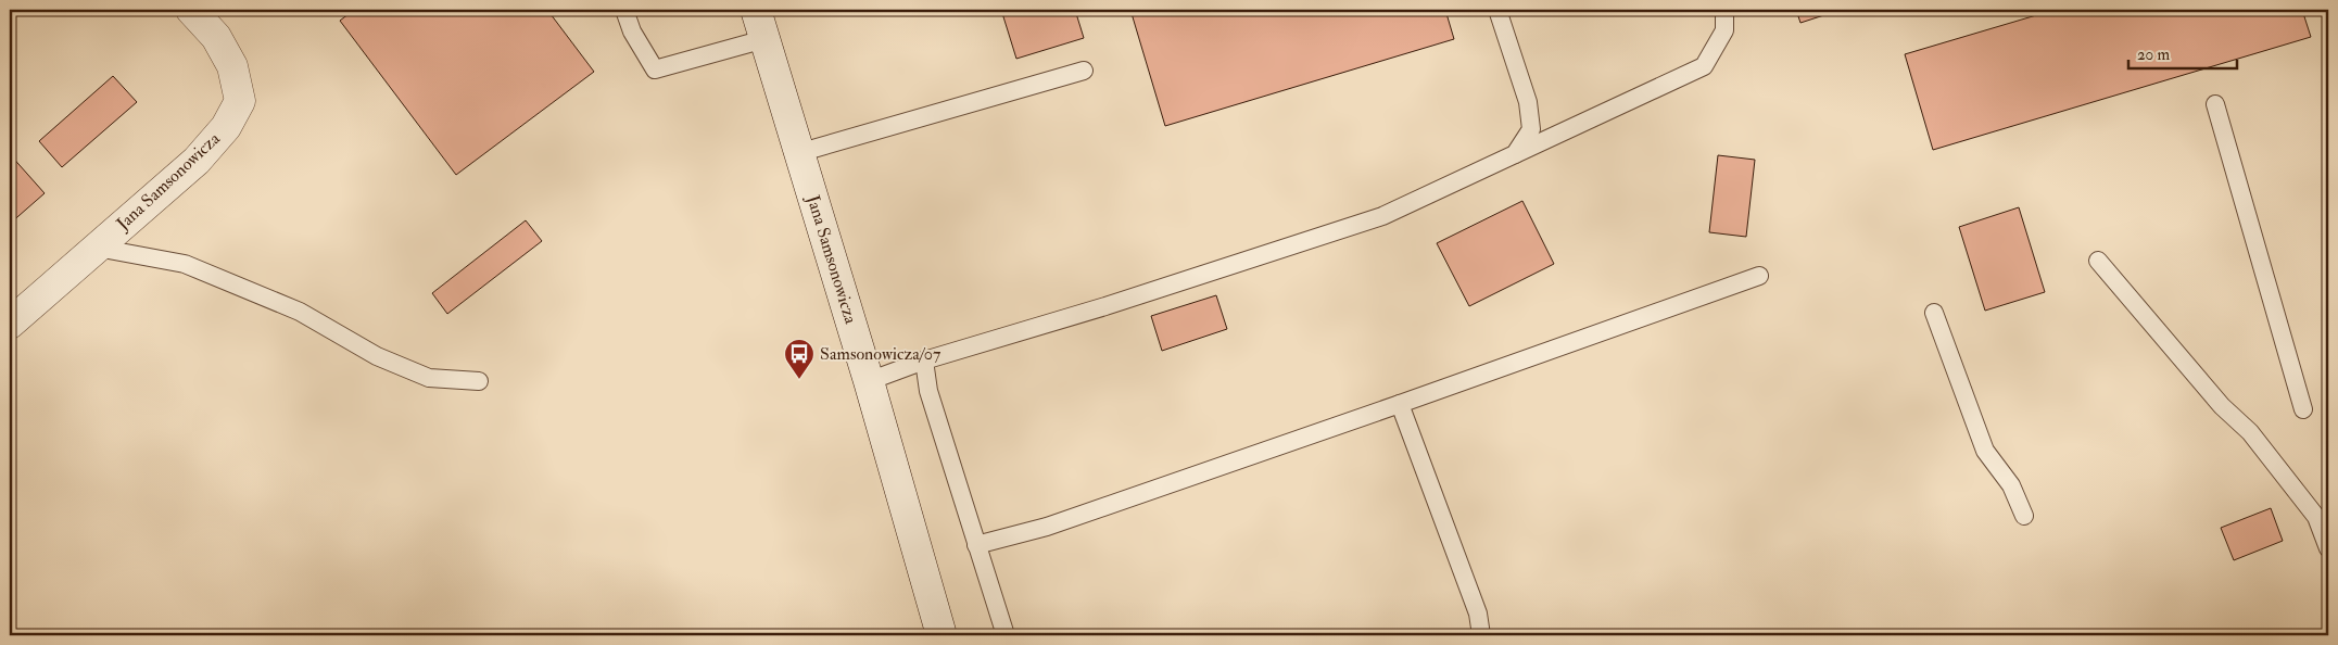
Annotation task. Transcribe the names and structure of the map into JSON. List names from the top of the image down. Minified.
{"streets":{"main road":["Jana Samsonowicza"]},"places":{"bus stop":["Samsonowicza/07"]},"scale_bar":"20 m"}
